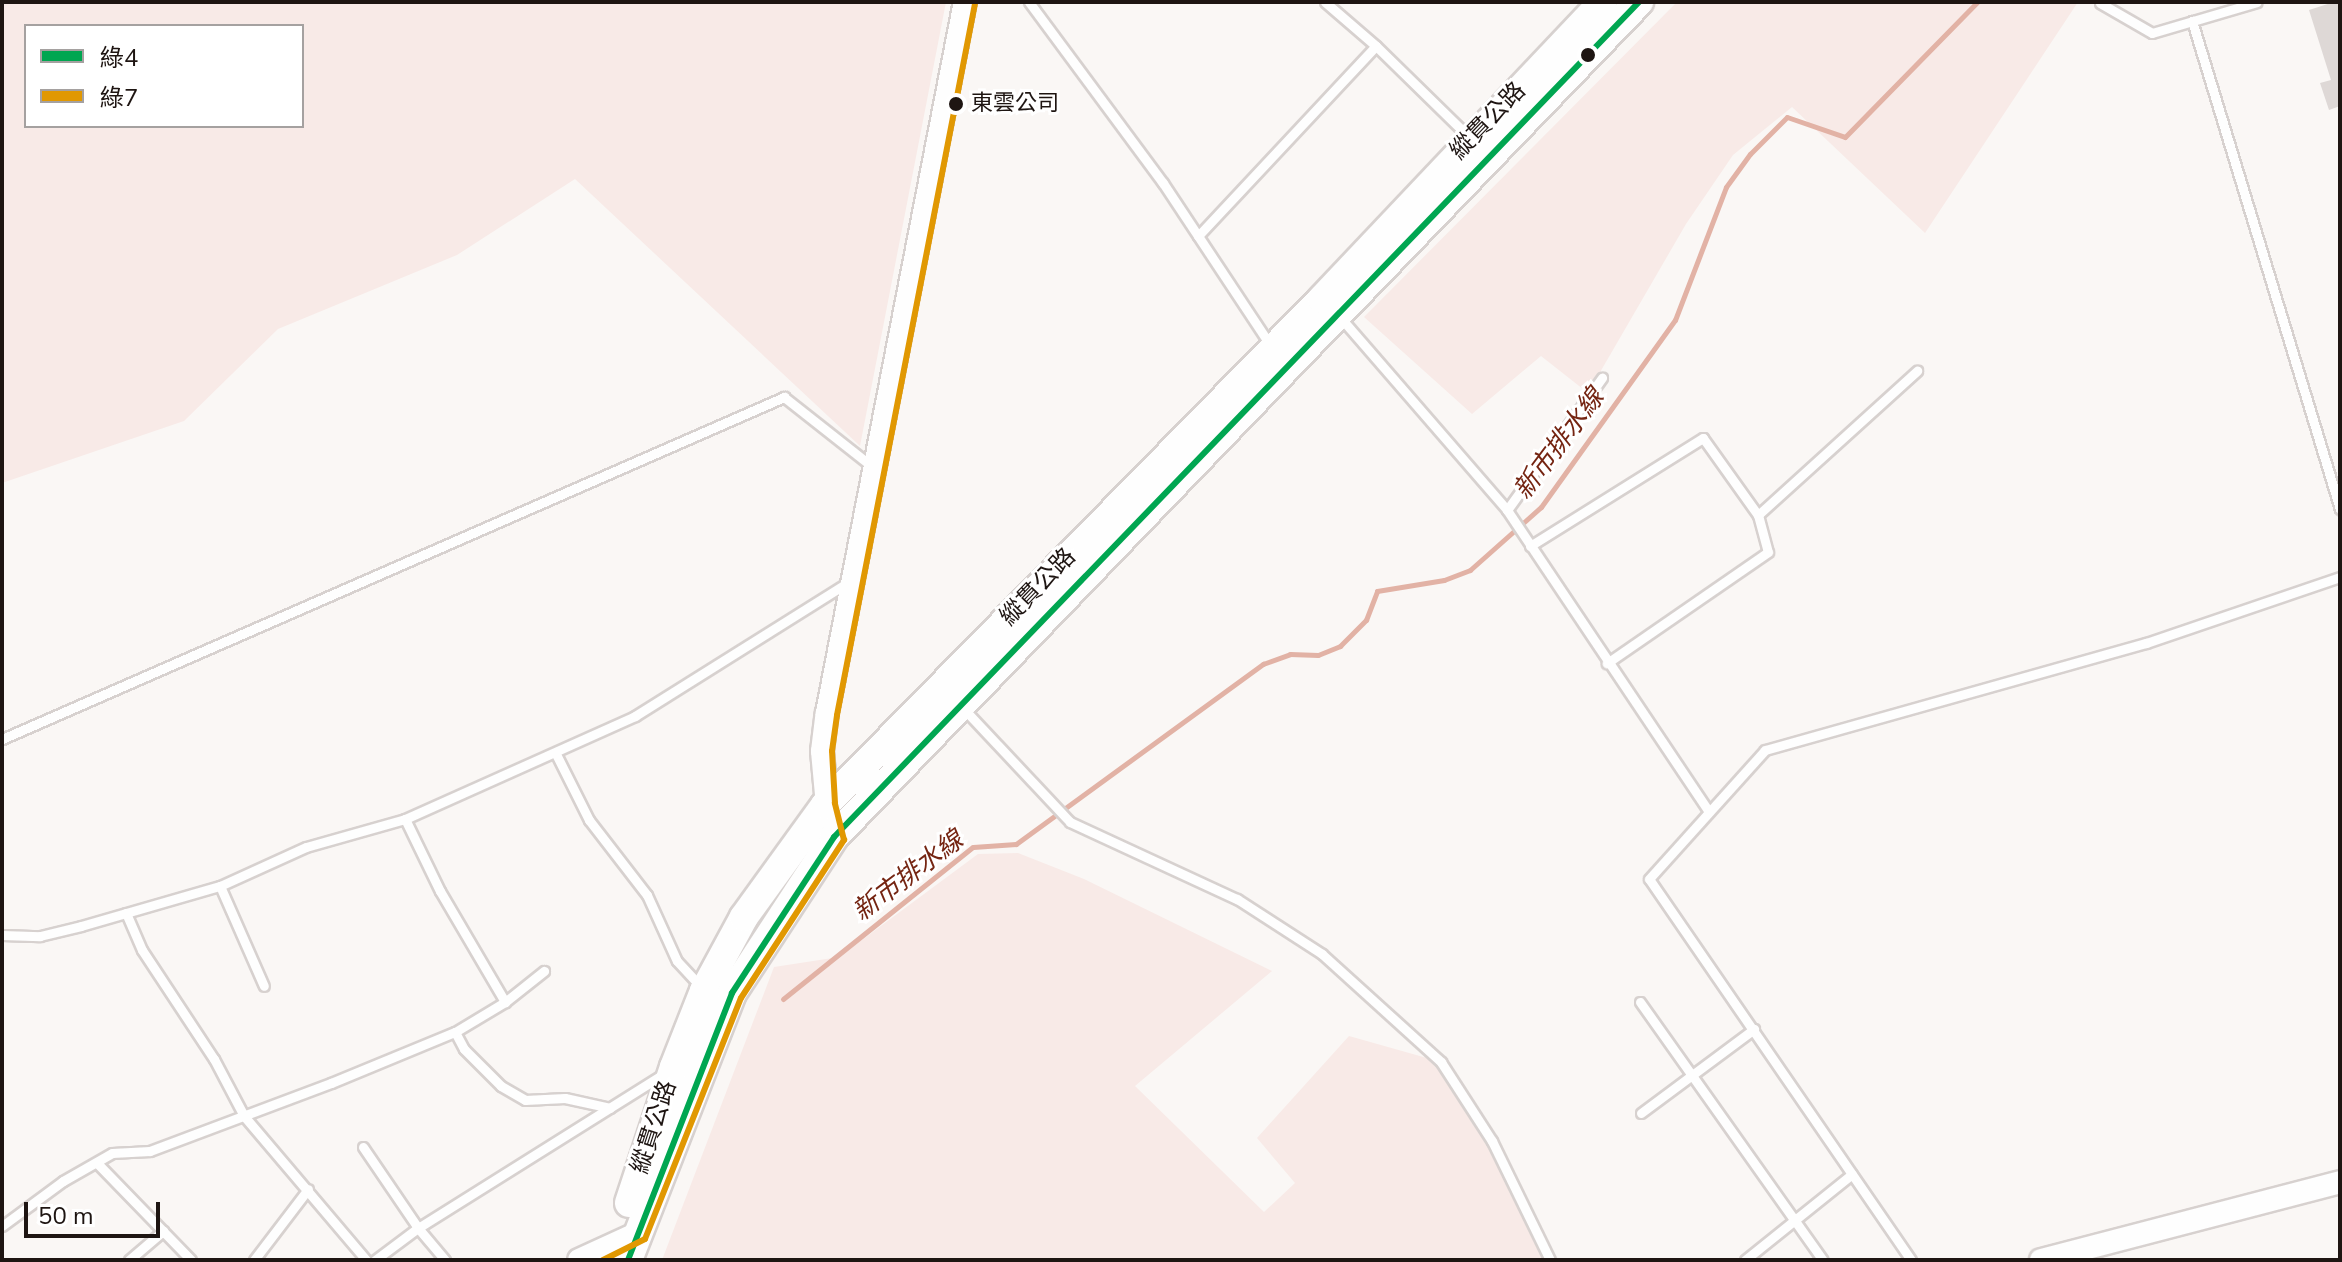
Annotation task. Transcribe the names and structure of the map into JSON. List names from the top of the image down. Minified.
{"streets":{"main road":["縱貫公路"]},"water":["新市排水線"],"places":["東雲公司"],"lines":["transit line 綠4","transit line 綠7"],"legend":["綠4","綠7"],"scale_bar":"50 m"}
